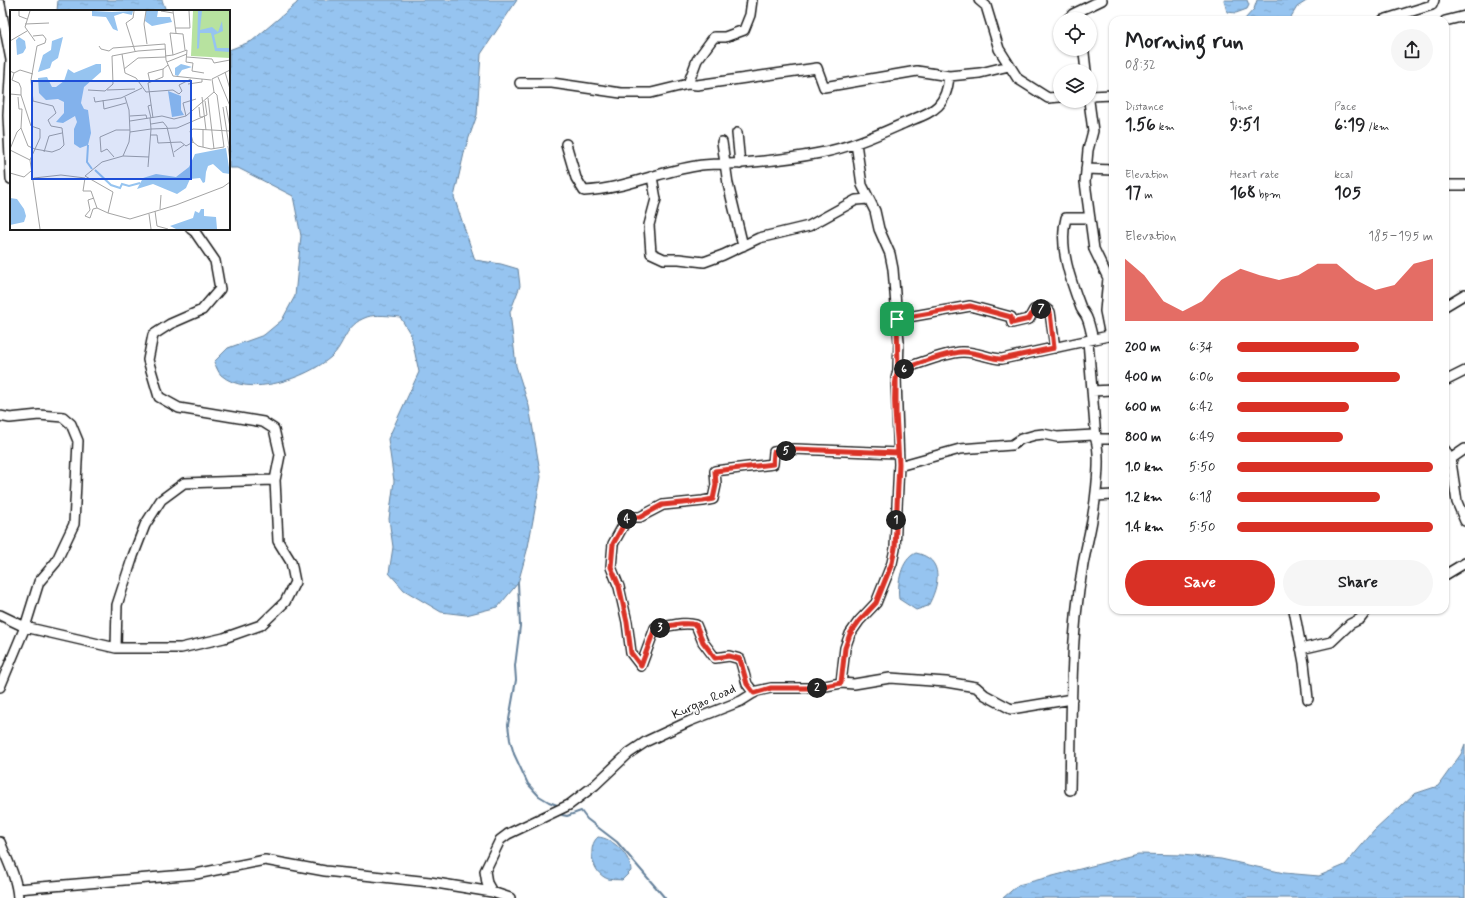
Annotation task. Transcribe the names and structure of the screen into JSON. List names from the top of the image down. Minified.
{"streets":{"street":["Kurgao Road"]},"page":{"heading":["Morning run","08:32"],"stats":[["Distance","1.56 km"],["Time","9:51"],["Pace","6:19 /km"],["Elevation","17 m"],["Heart rate","168 bpm"],["kcal","105"]],"chart":["Elevation","185–195 m"],"pins":["7","6","5","4","1","3","2"],"list":[{"name":"200 m","note":"6:34"},{"name":"400 m","note":"6:06"},{"name":"600 m","note":"6:42"},{"name":"800 m","note":"6:49"},{"name":"1.0 km","note":"5:50"},{"name":"1.2 km","note":"6:18"},{"name":"1.4 km","note":"5:50"}],"buttons":["Save","Share"]}}
